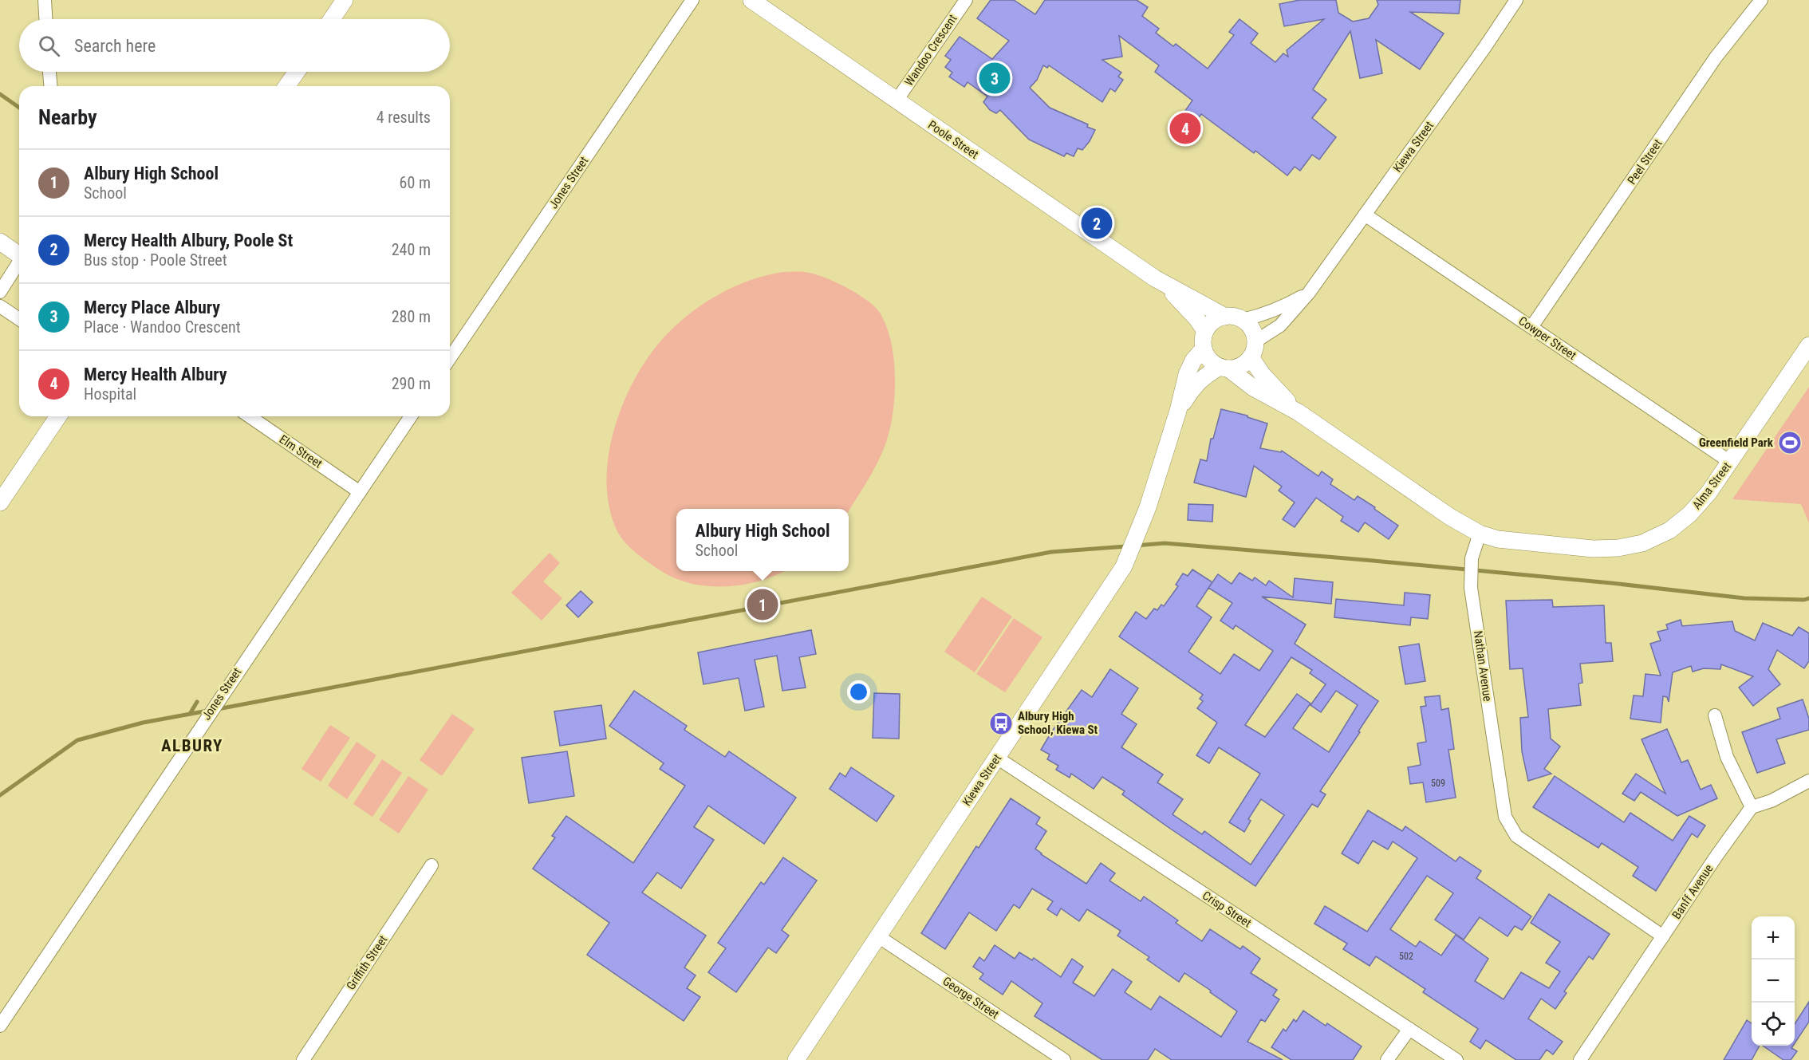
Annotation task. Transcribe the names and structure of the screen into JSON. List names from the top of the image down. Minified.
{"streets":{"street":["Wandoo Crescent","Poole Street","Kiewa Street","Peel Street","Jones Street","Cowper Street","Elm Street","Alma Street","Nathan Avenue","Banff Avenue","Crisp Street","Griffith Street","George Street"]},"crossings":[["Wandoo Crescent","Poole Street"],["Poole Street","Kiewa Street"],["Kiewa Street","Cowper Street"],["Kiewa Street","Crisp Street"],["Kiewa Street","George Street"],["Peel Street","Cowper Street"],["Jones Street","Elm Street"],["Cowper Street","Alma Street"],["Alma Street","Nathan Avenue"],["Nathan Avenue","Banff Avenue"]],"districts":["ALBURY"],"places":{"sports":["Greenfield Park"],"bus stop":["Albury High School, Kiewa St"]},"house_numbers":["509","502"],"page":{"search":"Search here","pins":["3","4","2","1"],"heading":["Nearby","4 results"],"list":[{"mark":"1","name":"Albury High School","note":"School","value":"60 m"},{"mark":"2","name":"Mercy Health Albury, Poole St","note":"Bus stop · Poole Street","value":"240 m"},{"mark":"3","name":"Mercy Place Albury","note":"Place · Wandoo Crescent","value":"280 m"},{"mark":"4","name":"Mercy Health Albury","note":"Hospital","value":"290 m"}],"popup":["Albury High School","School"],"map_buttons":["+","−"]}}
